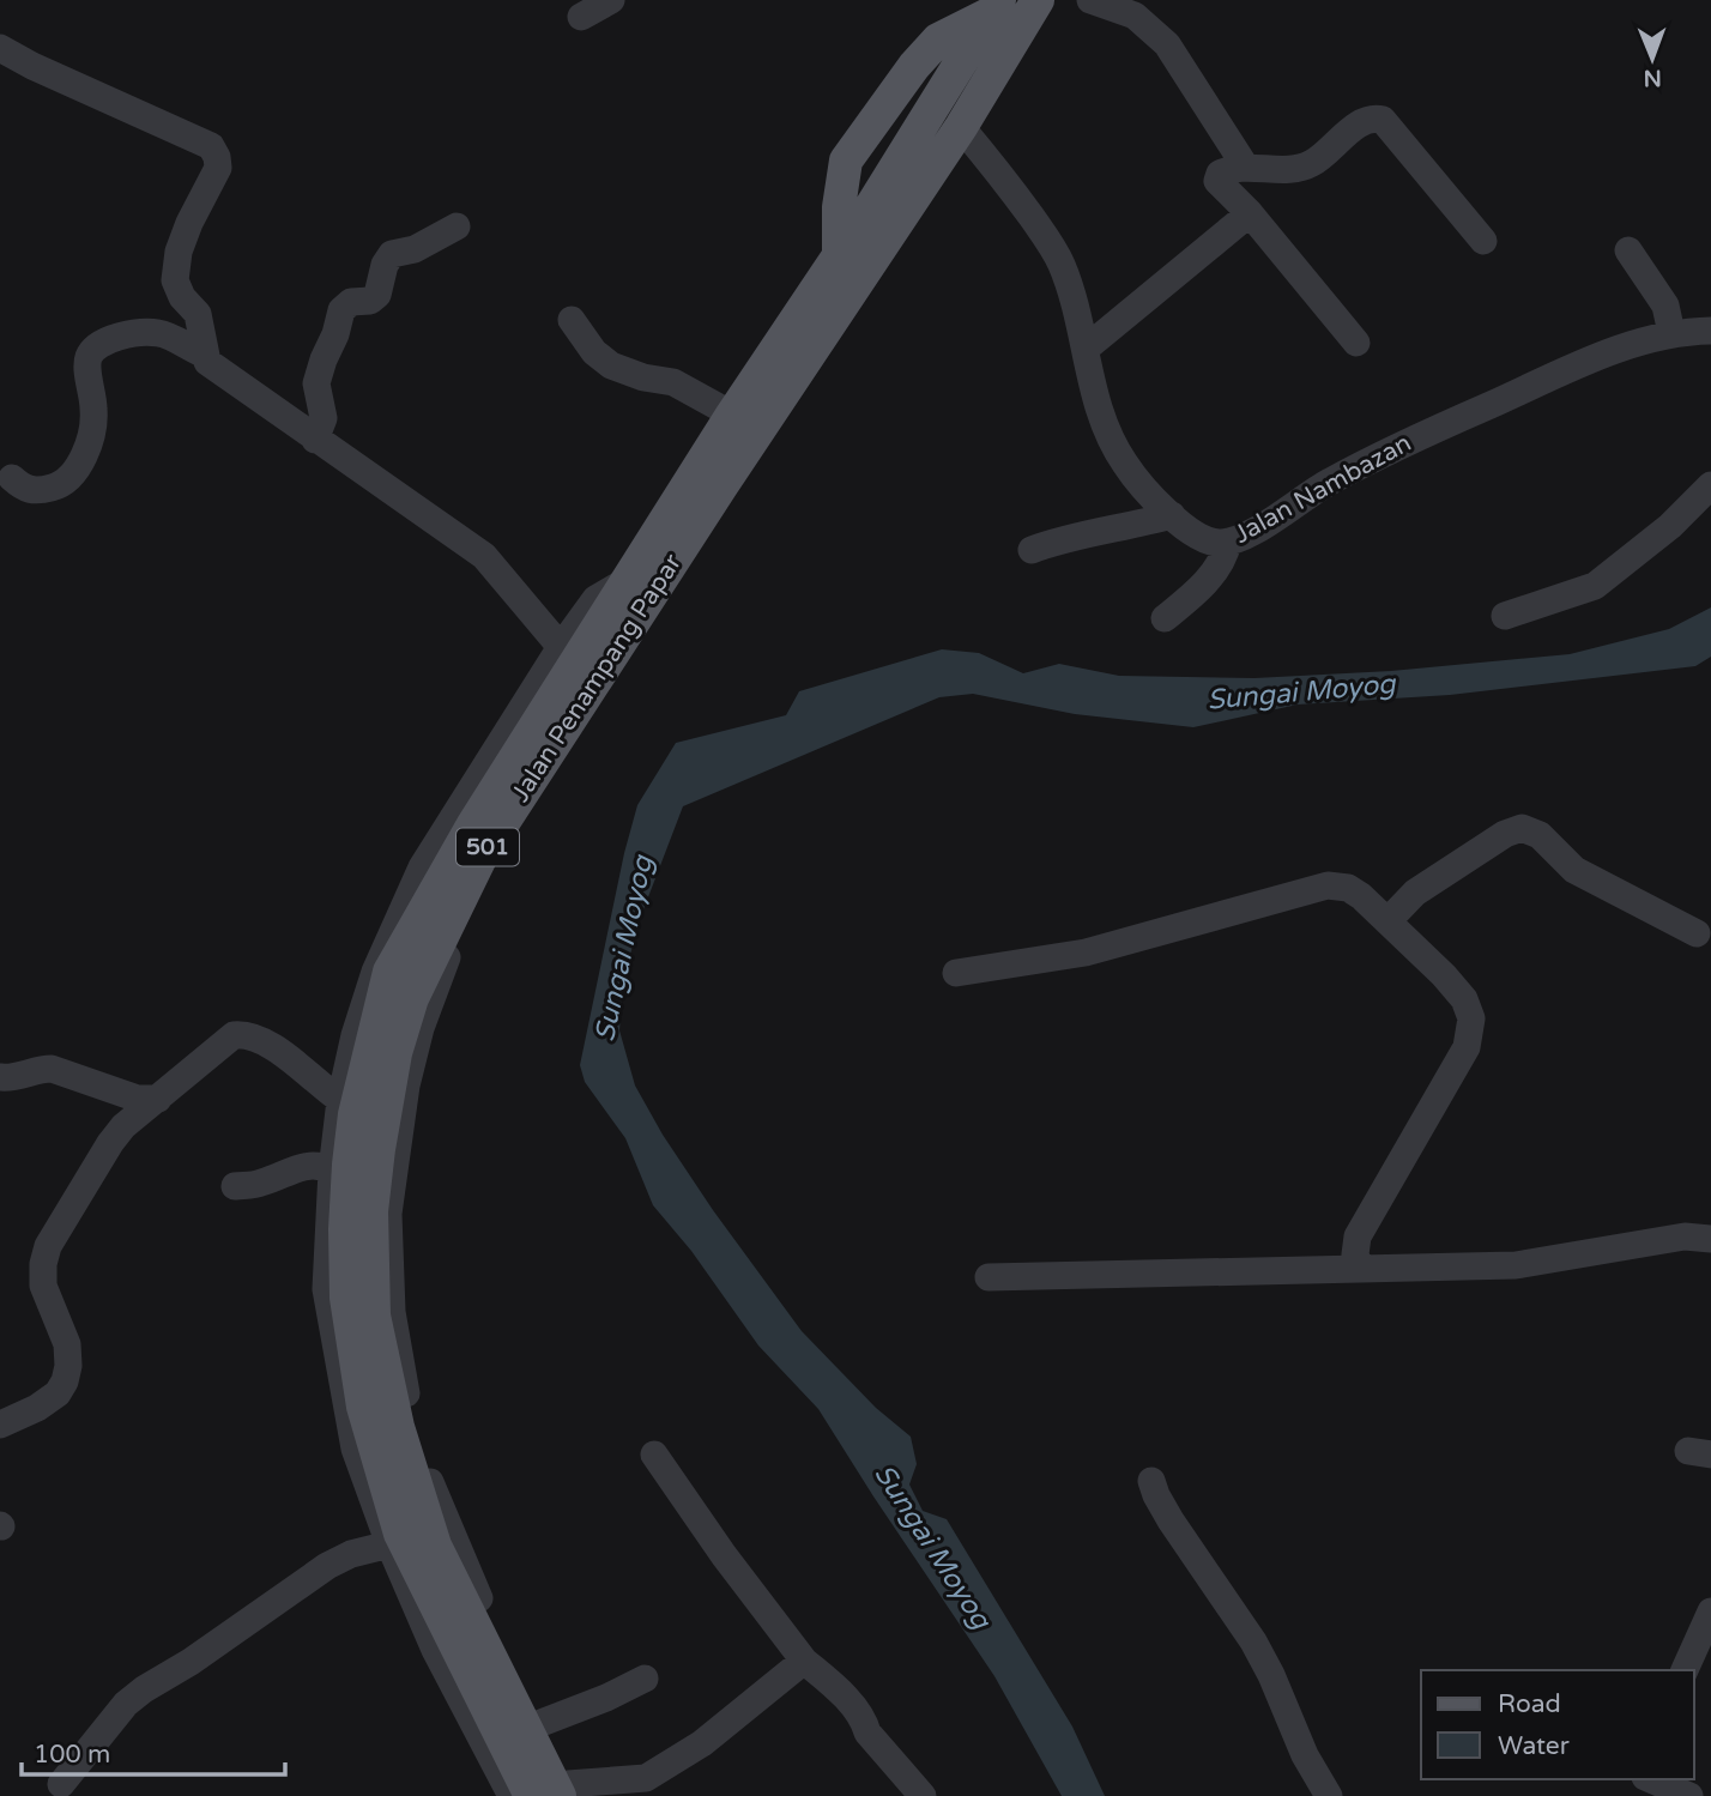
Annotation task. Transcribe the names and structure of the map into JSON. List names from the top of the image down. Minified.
{"streets":{"main road":["Jalan Penampang Papar","501"],"street":["Jalan Nambazan"]},"crossings":[["Jalan Nambazan","Jalan Penampang Papar"]],"water":["Sungai Moyog"],"legend":["Road","Water"],"scale_bar":"100 m","north":"bottom"}
